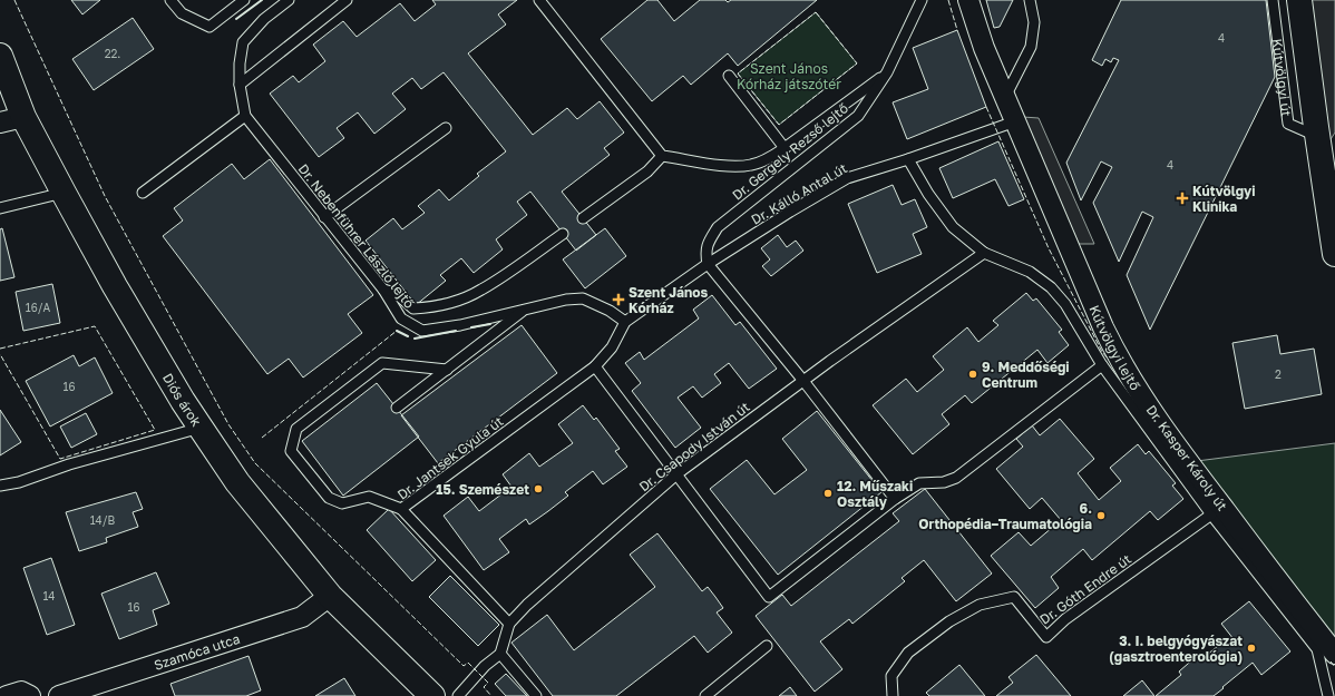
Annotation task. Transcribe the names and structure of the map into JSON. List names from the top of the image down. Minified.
{"streets":{"street":["Kútvölgyi út","Kútvölgyi lejtő","Diós árok","Szamóca utca"],"lane":["Dr. Gergely Rezső lejtő","Dr. Kálló Antal út","Dr. Nebenführer László lejtő","Dr. Csapody István út","Dr. Jantsek Gyula út","Dr. Kasper Károly út","Dr. Góth Endre út"]},"crossings":[["Dr. Gergely Rezső lejtő","Dr. Kálló Antal út"],["Dr. Kálló Antal út","Dr. Nebenführer László lejtő"],["Dr. Kálló Antal út","Kútvölgyi lejtő"],["Dr. Kálló Antal út","Dr. Jantsek Gyula út"],["Dr. Kálló Antal út","Dr. Kasper Károly út"],["Dr. Nebenführer László lejtő","Dr. Jantsek Gyula út"],["Diós árok","Szamóca utca"],["Dr. Csapody István út","Dr. Jantsek Gyula út"],["Dr. Csapody István út","Dr. Kasper Károly út"],["Dr. Kasper Károly út","Dr. Góth Endre út"]],"parks":["Szent János Kórház játszótér"],"places":{"health":["Kútvölgyi Klinika","Szent János Kórház"],"other":["9. Meddőségi Centrum","15. Szemészet","12. Műszaki Osztály","6. Orthopédia–Traumatológia","3. I. belgyógyászat (gasztroenterológia)"]},"house_numbers":["4","22.","4","16/A","2","16","14/B","14","16"]}
